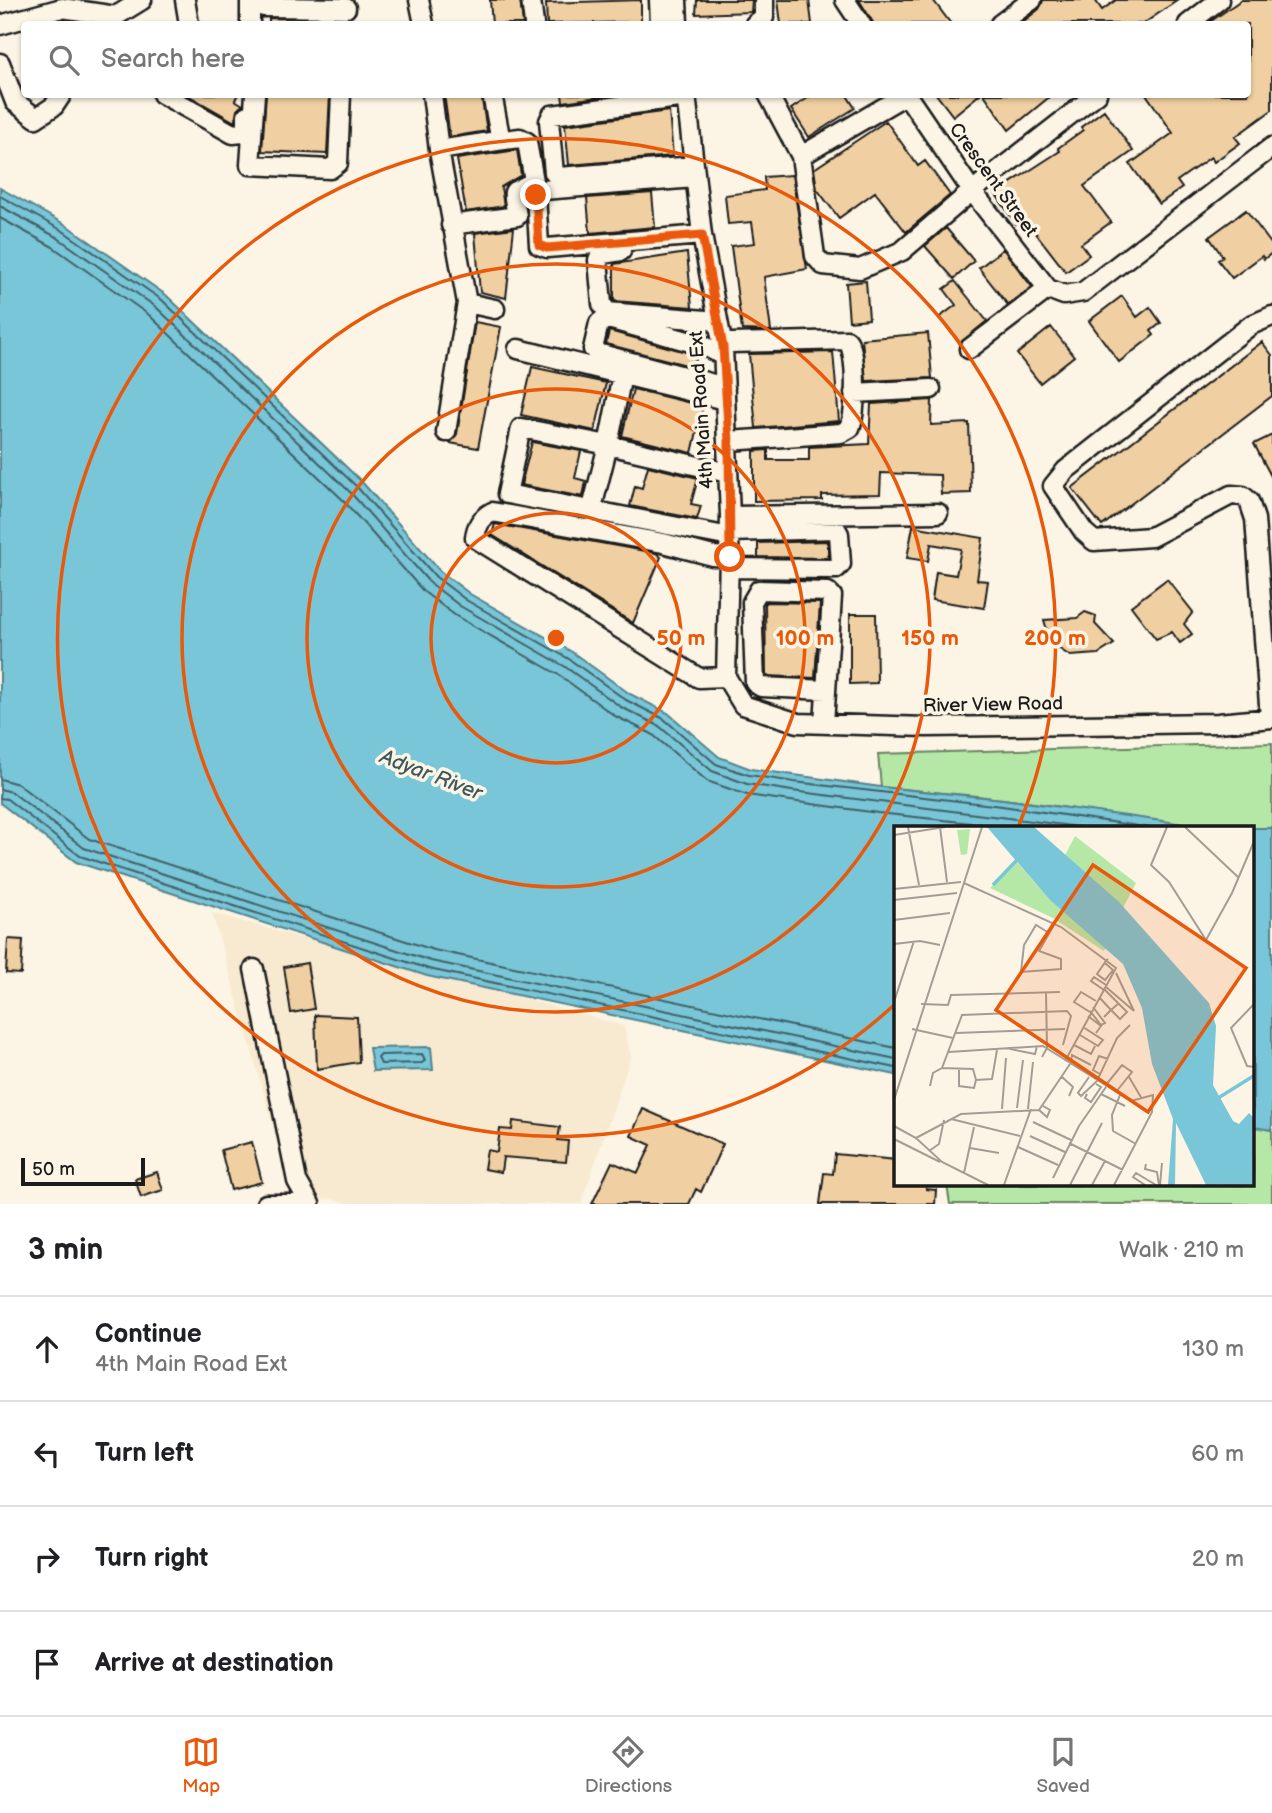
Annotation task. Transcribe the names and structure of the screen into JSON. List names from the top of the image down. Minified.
{"streets":{"street":["Crescent Street","4th Main Road Ext","River View Road"]},"crossings":[["4th Main Road Ext","River View Road"]],"water":["Adyar River"],"scale_bar":"50 m","page":{"search":"Search here","scale":"50 m","heading":["3 min","Walk · 210 m"],"list":[["Continue","4th Main Road Ext","130 m"],["Turn left","60 m"],["Turn right","20 m"],"Arrive at destination"],"nav":["Map","Directions","Saved"]},"rings":["50 m","100 m","150 m","200 m"]}
